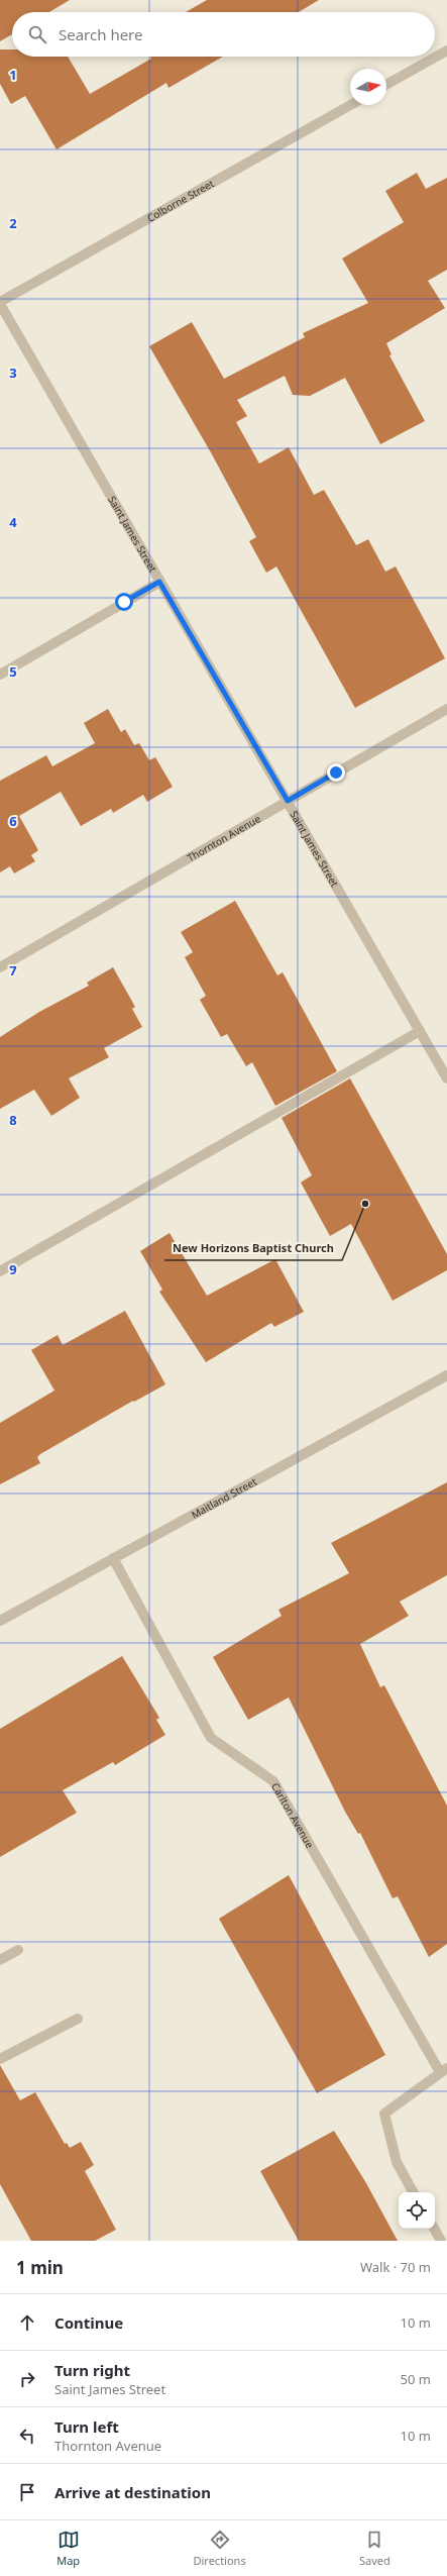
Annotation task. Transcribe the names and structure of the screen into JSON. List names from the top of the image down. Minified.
{"streets":{"street":["Colborne Street","Saint James Street","Thornton Avenue","Maitland Street","Carlton Avenue"]},"crossings":[["Colborne Street","Saint James Street"],["Saint James Street","Thornton Avenue"],["Maitland Street","Carlton Avenue"]],"places":["New Horizons Baptist Church"],"north":"right","page":{"search":"Search here","heading":["1 min","Walk · 70 m"],"list":[["Continue","10 m"],["Turn right","Saint James Street","50 m"],["Turn left","Thornton Avenue","10 m"],"Arrive at destination"],"nav":["Map","Directions","Saved"]},"grid":{"rows":["1","2","3","4","5","6","7","8","9"]}}
